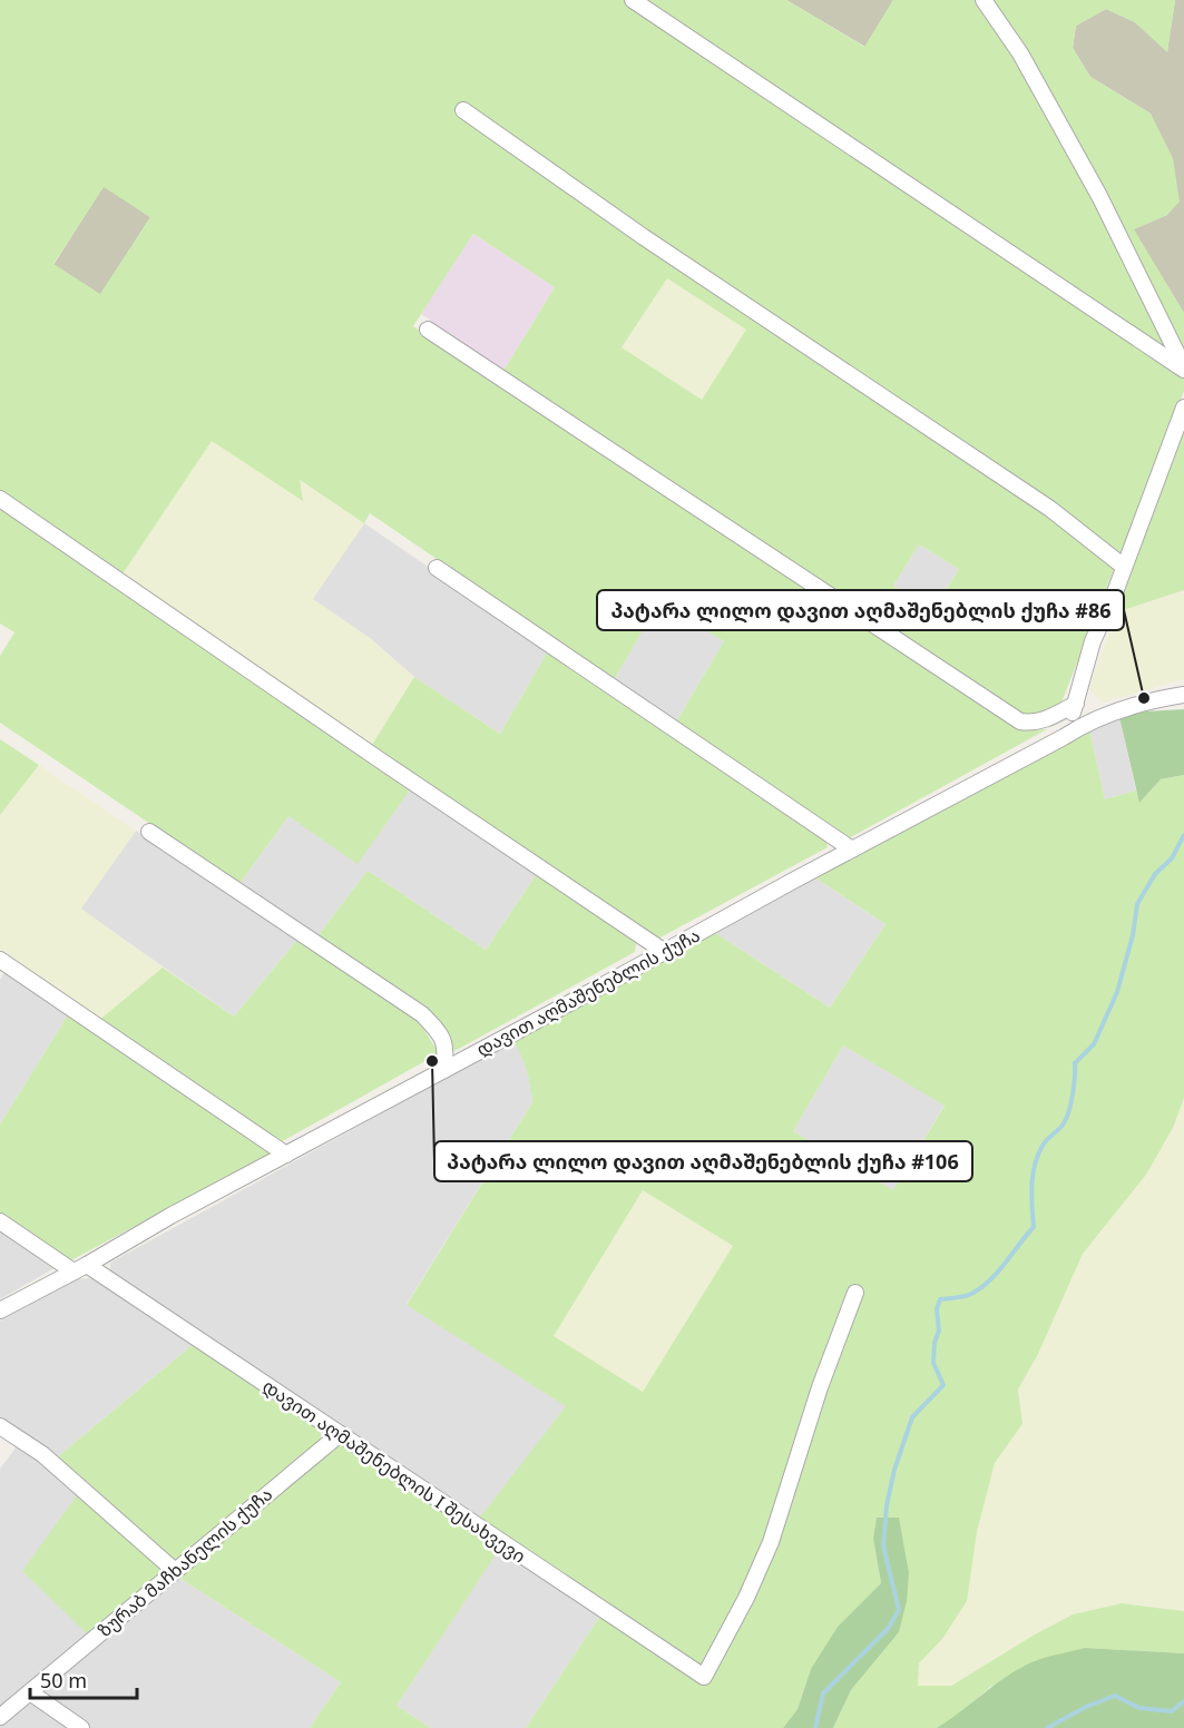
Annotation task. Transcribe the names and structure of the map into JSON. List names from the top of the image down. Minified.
{"streets":{"street":["დავით აღმაშენებლის ქუჩა","დავით აღმაშენებლის I შესახვევი","ზურაბ მაჩხანელის ქუჩა"]},"crossings":[["დავით აღმაშენებლის ქუჩა","დავით აღმაშენებლის I შესახვევი"],["დავით აღმაშენებლის I შესახვევი","ზურაბ მაჩხანელის ქუჩა"]],"places":["პატარა ლილო დავით აღმაშენებლის ქუჩა #86","პატარა ლილო დავით აღმაშენებლის ქუჩა #106"],"scale_bar":"50 m"}
